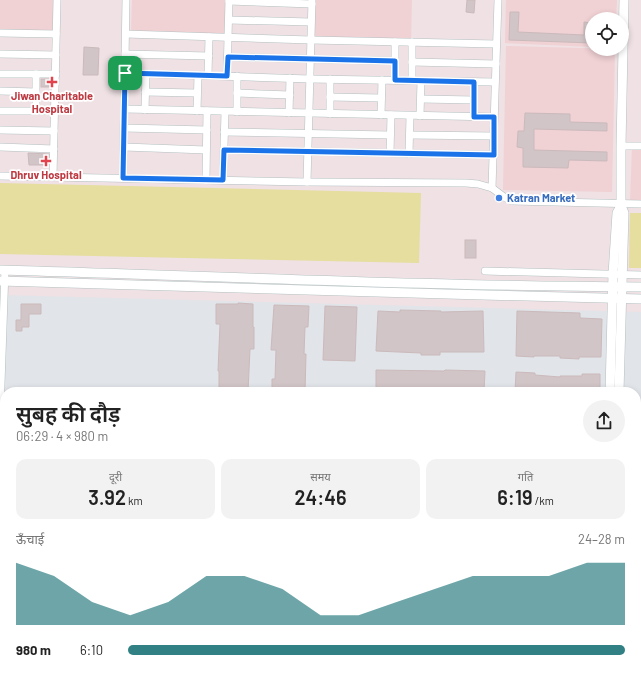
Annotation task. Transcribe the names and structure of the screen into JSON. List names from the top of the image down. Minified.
{"places":{"health":["Jiwan Charitable Hospital","Dhruv Hospital"],"other":["Katran Market"]},"page":{"heading":["सुबह की दौड़","06:29 · 4 × 980 m"],"stats":[["दूरी","3.92 km"],["समय","24:46"],["गति","6:19 /km"]],"chart":["ऊँचाई","24–28 m"],"list":[{"name":"980 m","note":"6:10"}]}}
